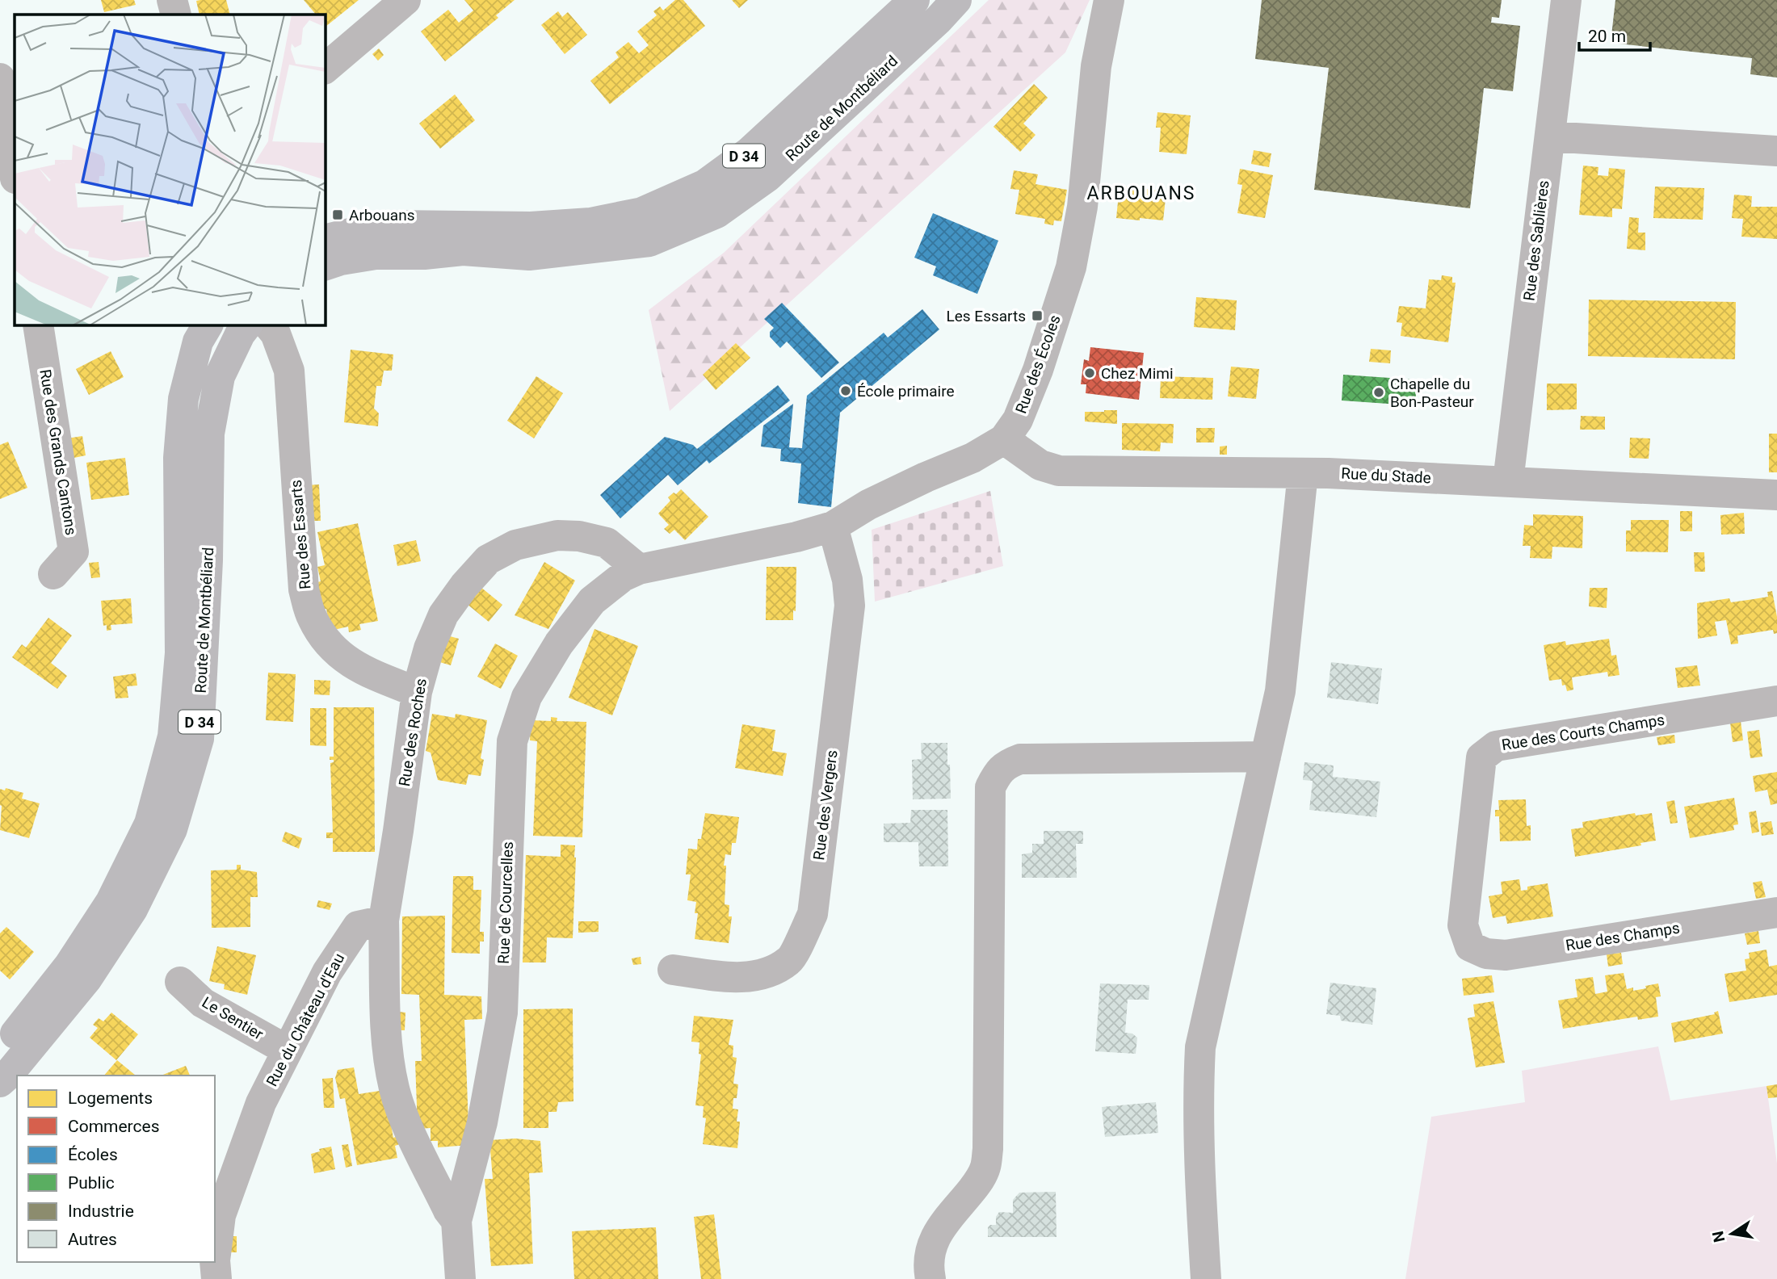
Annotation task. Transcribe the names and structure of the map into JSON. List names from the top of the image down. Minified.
{"streets":{"main road":["Route de Montbéliard","D 34"],"street":["Rue des Sablières","Rue des Écoles","Rue des Grands Cantons","Rue du Stade","Rue des Essarts","Rue des Roches","Rue des Courts Champs","Rue des Vergers","Rue de Courcelles","Rue des Champs","Le Sentier","Rue du Château d'Eau"]},"crossings":[["Rue des Sablières","Rue du Stade"],["Rue des Écoles","Rue du Stade"],["Rue des Écoles","Rue des Roches"],["Rue des Écoles","Rue des Vergers"],["Rue des Écoles","Rue de Courcelles"],["Rue des Essarts","Rue des Roches"],["Rue des Roches","Rue de Courcelles"],["Rue des Roches","Rue du Château d'Eau"],["Rue des Courts Champs","Rue des Champs"],["Le Sentier","Rue du Château d'Eau"]],"districts":["ARBOUANS"],"places":{"transit":["Arbouans","Les Essarts"],"other":["Chez Mimi","École primaire","Chapelle du Bon-Pasteur"]},"legend":["Logements","Commerces","Écoles","Public","Industrie","Autres"],"scale_bar":"20 m","north":"left"}
